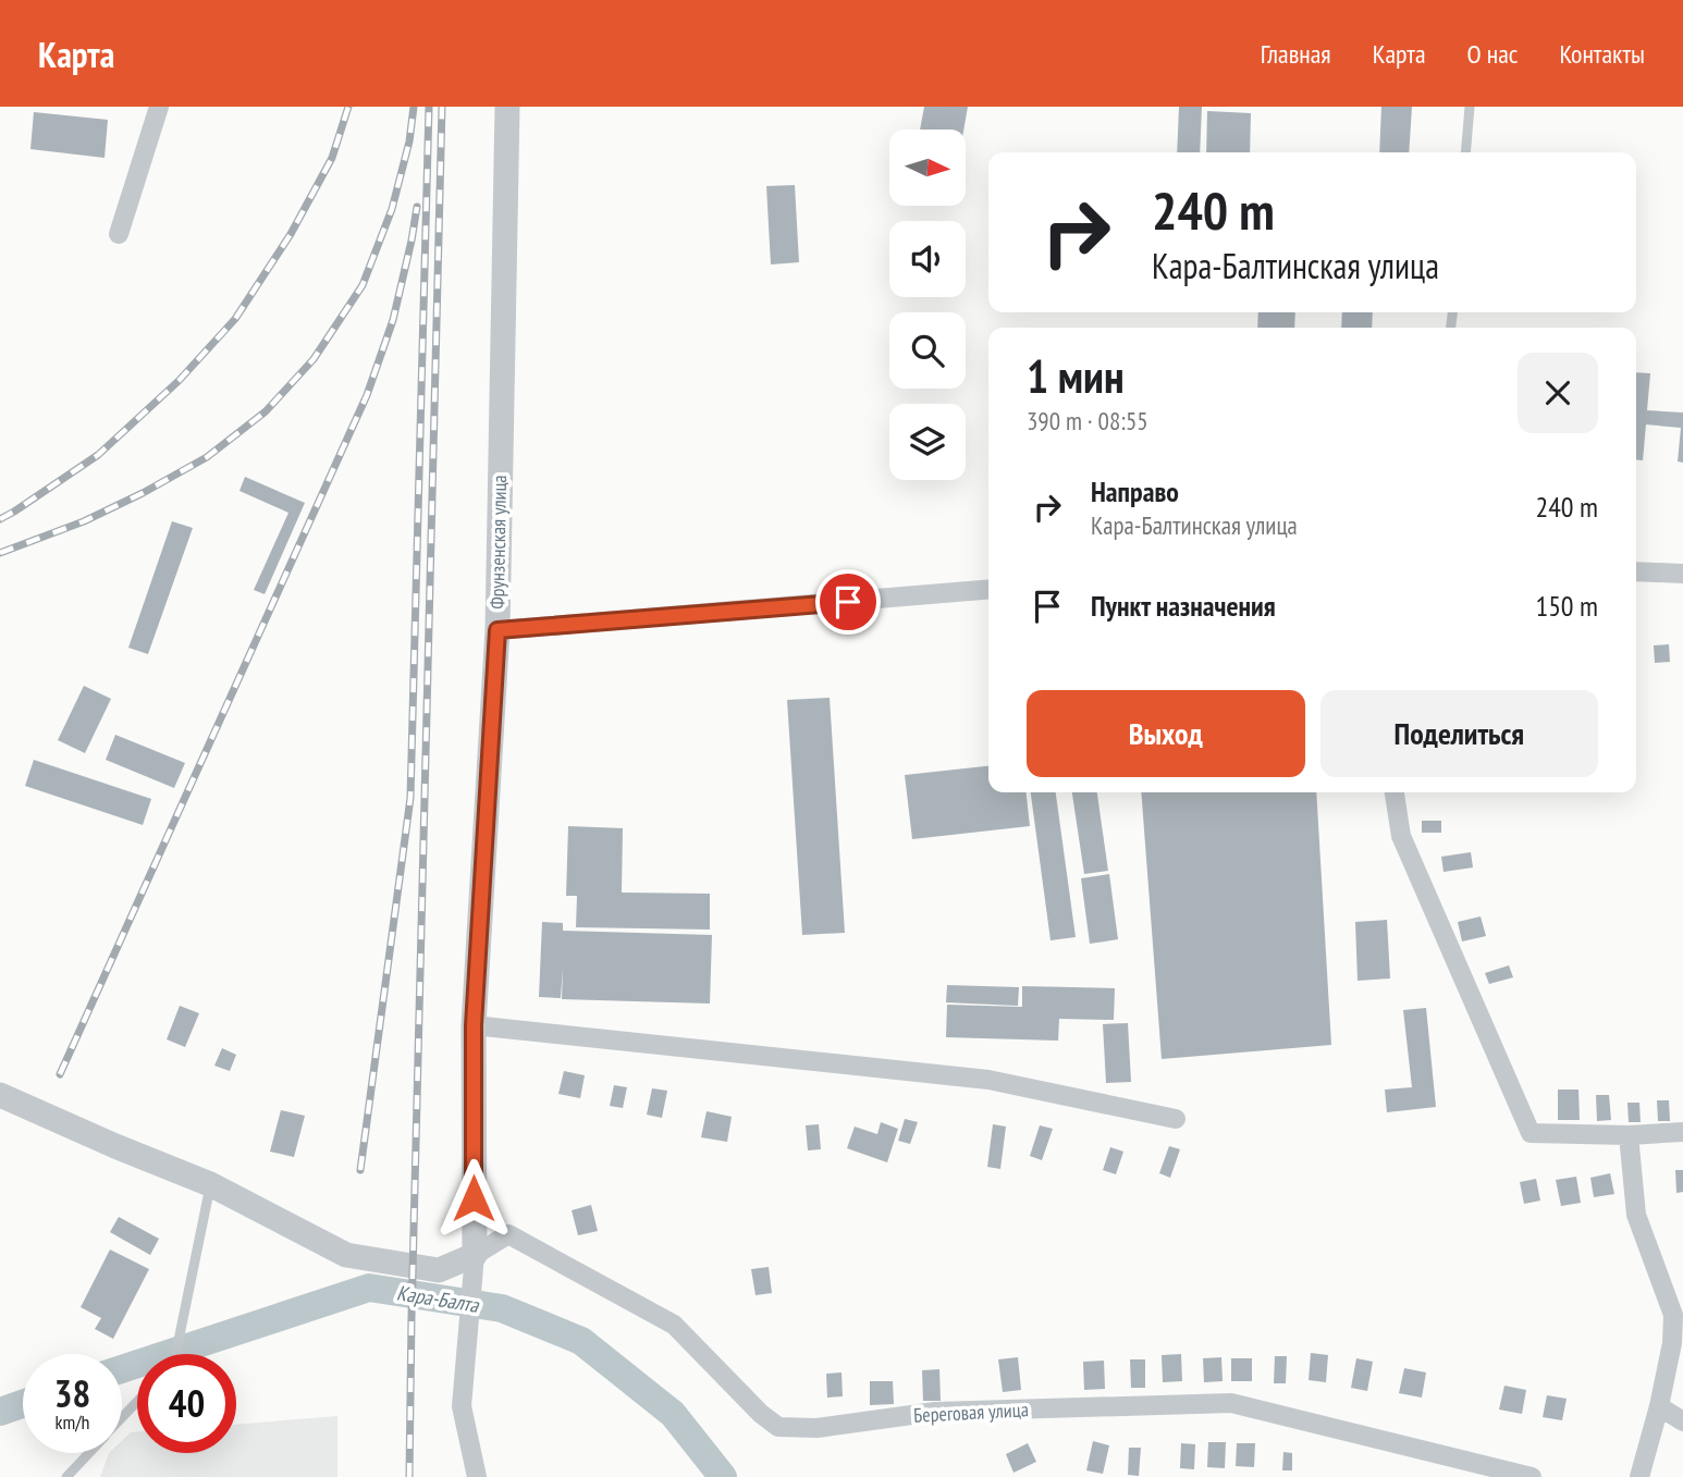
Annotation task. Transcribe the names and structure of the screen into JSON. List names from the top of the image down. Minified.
{"streets":{"street":["Фрунзенская улица","Береговая улица"]},"crossings":[["Фрунзенская улица","Береговая улица"]],"water":["Кара-Балта"],"north":"right","page":{"header":"Карта","nav":["Главная","Карта","О нас","Контакты"],"turn":["240 m","Кара-Балтинская улица"],"heading":["1 мин","390 m · 08:55"],"list":[{"name":"Направо","note":"Кара-Балтинская улица","value":"240 m"},{"name":"Пункт назначения","value":"150 m"}],"buttons":["Выход","Поделиться"],"speed":"38 km/h","limit":"40"}}
